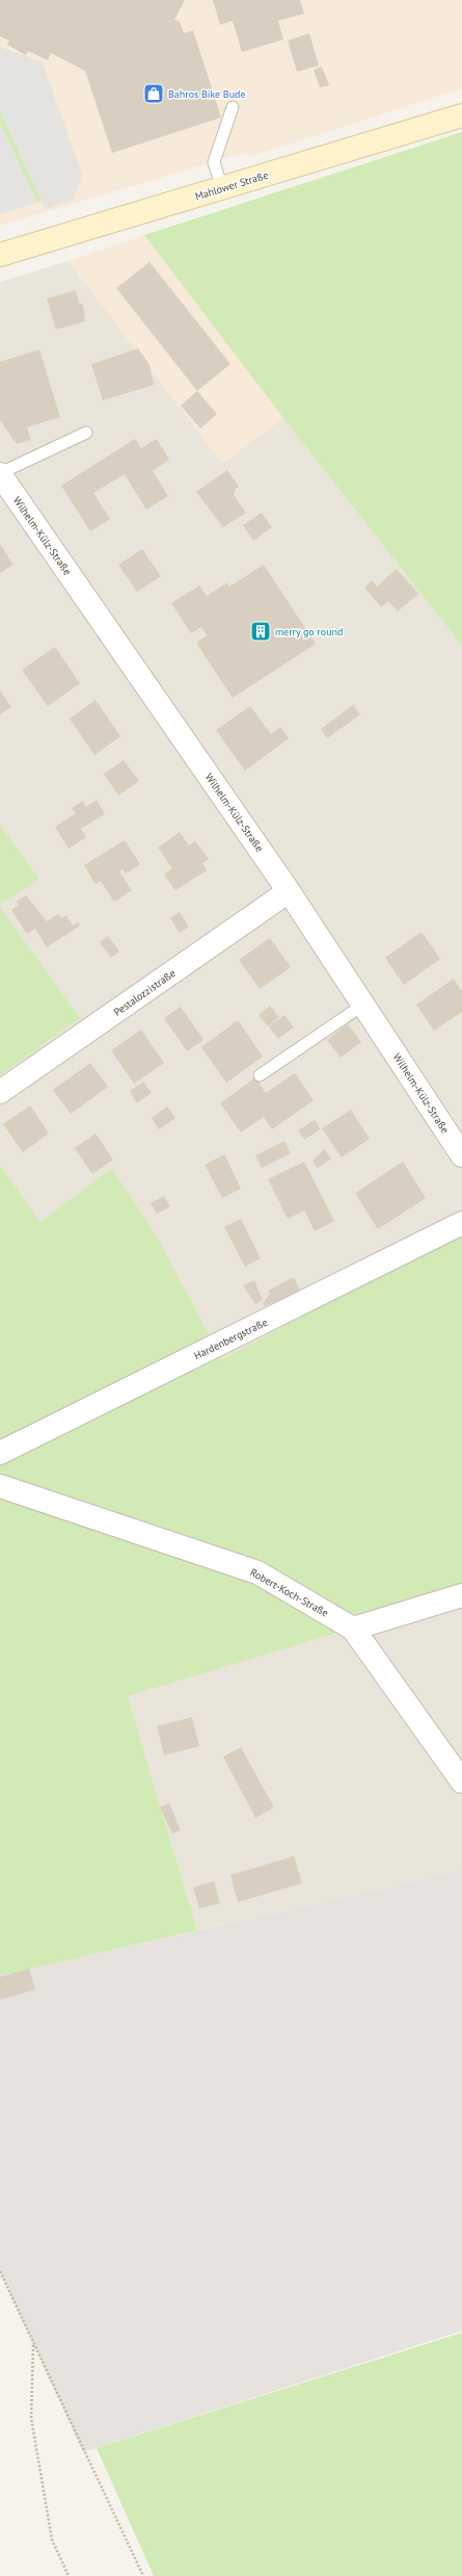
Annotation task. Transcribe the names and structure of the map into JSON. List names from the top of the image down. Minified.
{"streets":{"main road":["Mahlower Straße"],"street":["Wilhelm-Külz-Straße","Pestalozzistraße","Hardenbergstraße","Robert-Koch-Straße"]},"crossings":[["Wilhelm-Külz-Straße","Pestalozzistraße"]],"places":{"shop":["Bahros Bike Bude"],"building":["merry go round"]}}
